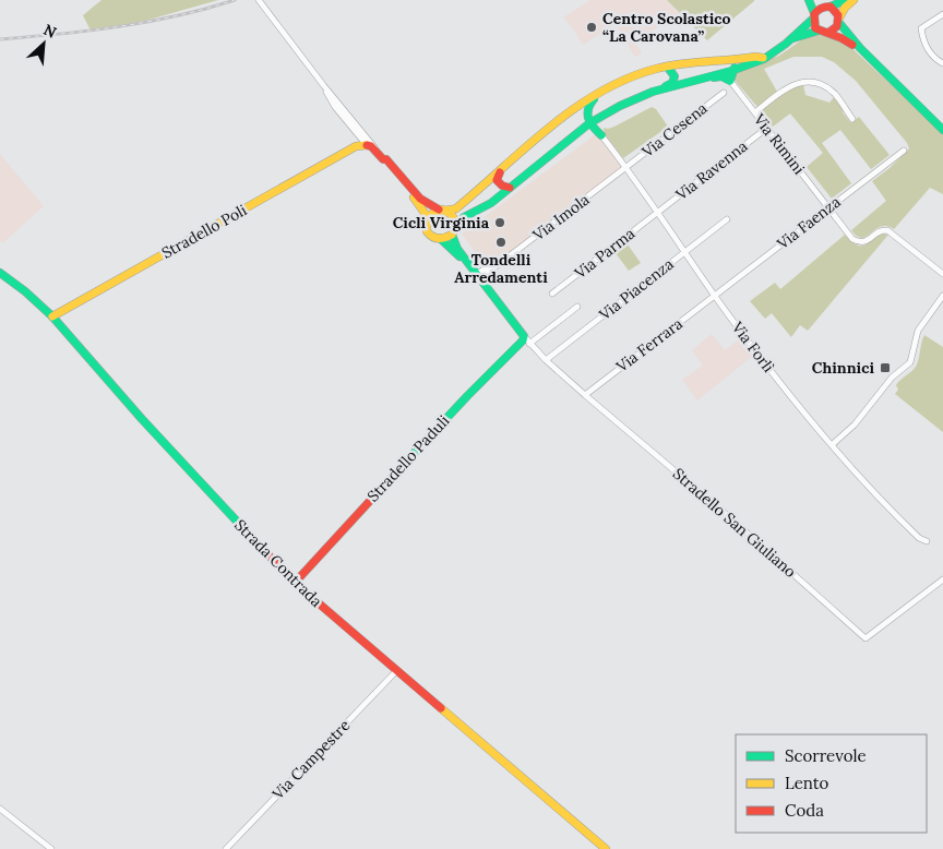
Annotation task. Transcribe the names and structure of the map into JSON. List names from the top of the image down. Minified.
{"streets":{"street":["Via Cesena","Via Rimini","Via Ravenna","Via Imola","Via Faenza","Stradello Poli","Via Parma","Via Piacenza","Via Ferrara","Via Forlì","Stradello Paduli","Stradello San Giuliano","Strada Contrada","Via Campestre"]},"crossings":[["Via Cesena","Via Imola"],["Via Cesena","Via Forlì"],["Via Rimini","Via Ravenna"],["Via Rimini","Via Faenza"],["Via Ravenna","Via Parma"],["Via Ravenna","Via Forlì"],["Via Imola","Via Forlì"],["Via Imola","Stradello San Giuliano"],["Via Faenza","Via Ferrara"],["Via Faenza","Via Forlì"],["Stradello Poli","Strada Contrada"],["Via Parma","Via Forlì"],["Via Piacenza","Via Forlì"],["Via Piacenza","Stradello San Giuliano"],["Via Ferrara","Via Forlì"],["Via Ferrara","Stradello San Giuliano"],["Stradello Paduli","Stradello San Giuliano"],["Stradello Paduli","Strada Contrada"],["Strada Contrada","Via Campestre"]],"places":{"other":["Centro Scolastico “La Carovana”","Cicli Virginia","Tondelli Arredamenti"],"transit":["Chinnici"]},"legend":["Scorrevole","Lento","Coda"],"north":"top right"}
